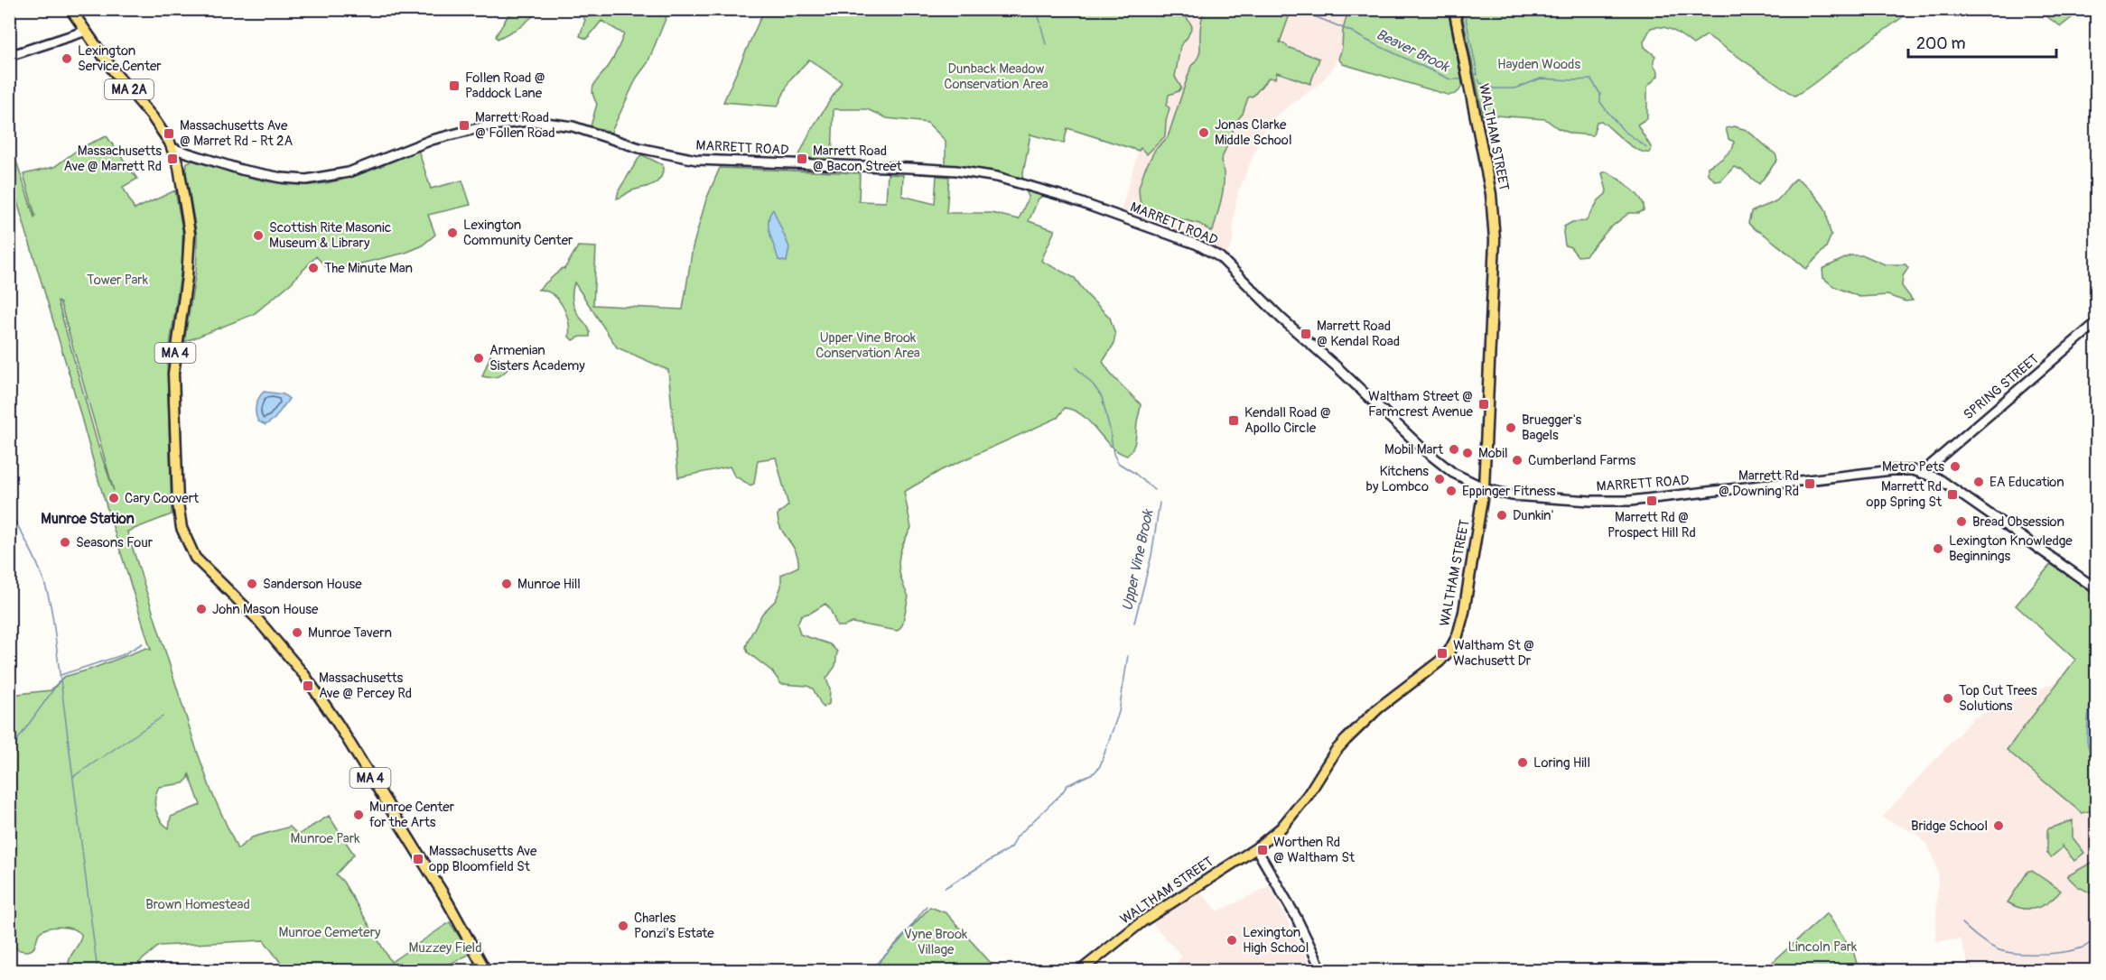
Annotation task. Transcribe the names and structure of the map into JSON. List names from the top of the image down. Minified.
{"streets":{"main road":["MA 2A","WALTHAM STREET","MARRETT ROAD","MA 4","SPRING STREET"]},"crossings":[["MA 2A","MARRETT ROAD"],["MA 2A","MA 4"],["WALTHAM STREET","MARRETT ROAD"],["MARRETT ROAD","MA 4"],["MARRETT ROAD","SPRING STREET"]],"districts":["Munroe Station"],"water":["Beaver Brook","Upper Vine Brook"],"parks":["Hayden Woods","Dunback Meadow Conservation Area","Tower Park","Upper Vine Brook Conservation Area","Munroe Park","Brown Homestead","Munroe Cemetery","Vyne Brook Village","Lincoln Park","Muzzey Field"],"places":{"other":["Lexington Service Center","Jonas Clarke Middle School","Lexington Community Center","Scottish Rite Masonic Museum & Library","The Minute Man","Armenian Sisters Academy","Bruegger's Bagels","Mobil Mart","Mobil","Cumberland Farms","Metro Pets","Kitchens by Lombco","EA Education","Eppinger Fitness","Cary Coovert","Dunkin'","Bread Obsession","Seasons Four","Lexington Knowledge Beginnings","Sanderson House","Munroe Hill","John Mason House","Munroe Tavern","Top Cut Trees Solutions","Loring Hill","Munroe Center for the Arts","Bridge School","Charles Ponzi’s Estate","Lexington High School"],"transit":["Follen Road @ Paddock Lane","Marrett Road @ Follen Road","Massachusetts Ave @ Marret Rd - Rt 2A","Massachusetts Ave @ Marrett Rd","Marrett Road @ Bacon Street","Marrett Road @ Kendal Road","Waltham Street @ Farmcrest Avenue","Kendall Road @ Apollo Circle","Marrett Rd @ Downing Rd","Marrett Rd opp Spring St","Marrett Rd @ Prospect Hill Rd","Waltham St @ Wachusett Dr","Massachusetts Ave @ Percey Rd","Worthen Rd @ Waltham St","Massachusetts Ave opp Bloomfield St"]},"scale_bar":"200 m"}
